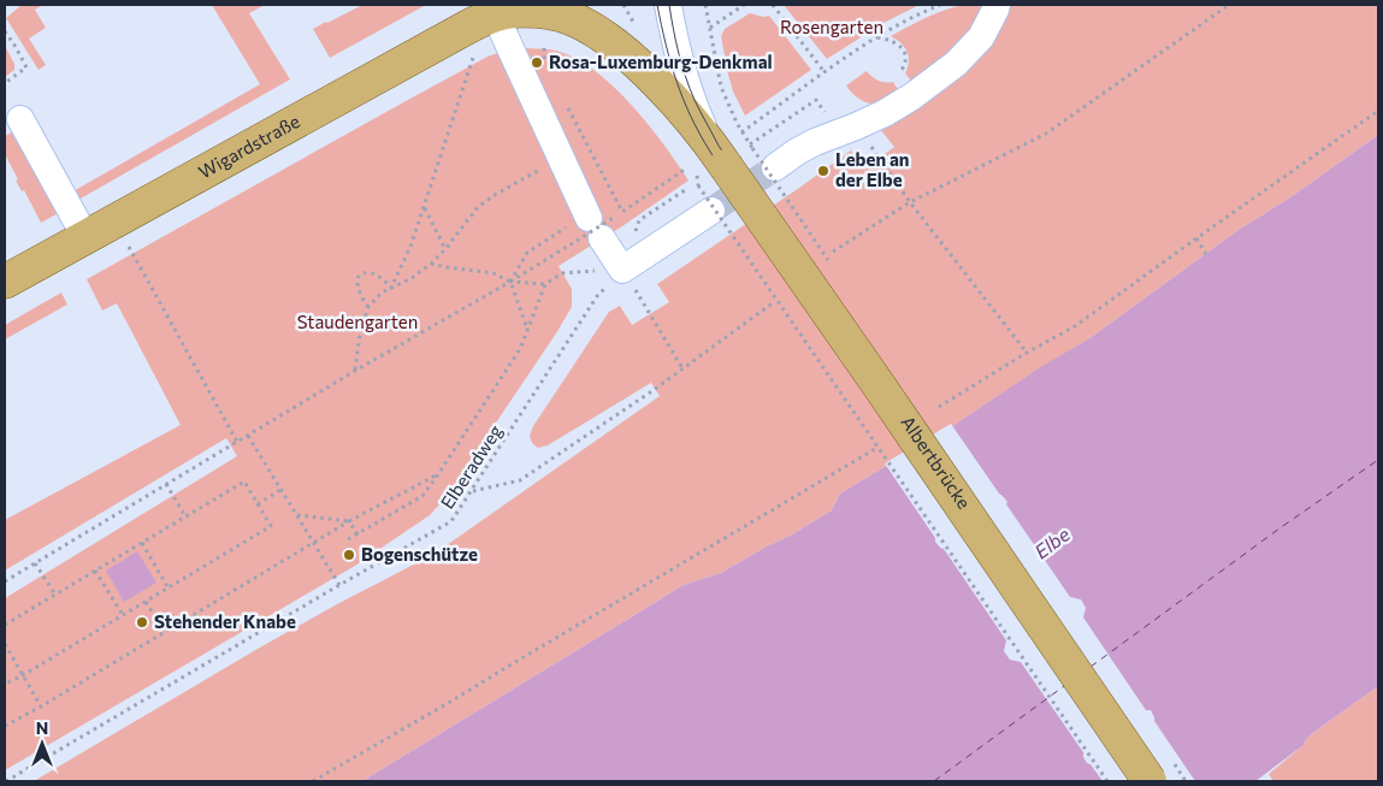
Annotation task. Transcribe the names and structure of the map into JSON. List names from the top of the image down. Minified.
{"streets":{"main road":["Wigardstraße","Albertbrücke"],"path":["Elberadweg"]},"crossings":[["Wigardstraße","Albertbrücke"]],"water":["Elbe"],"parks":["Rosengarten","Staudengarten"],"places":["Rosa-Luxemburg-Denkmal","Leben an der Elbe","Bogenschütze","Stehender Knabe"],"north":"top"}
